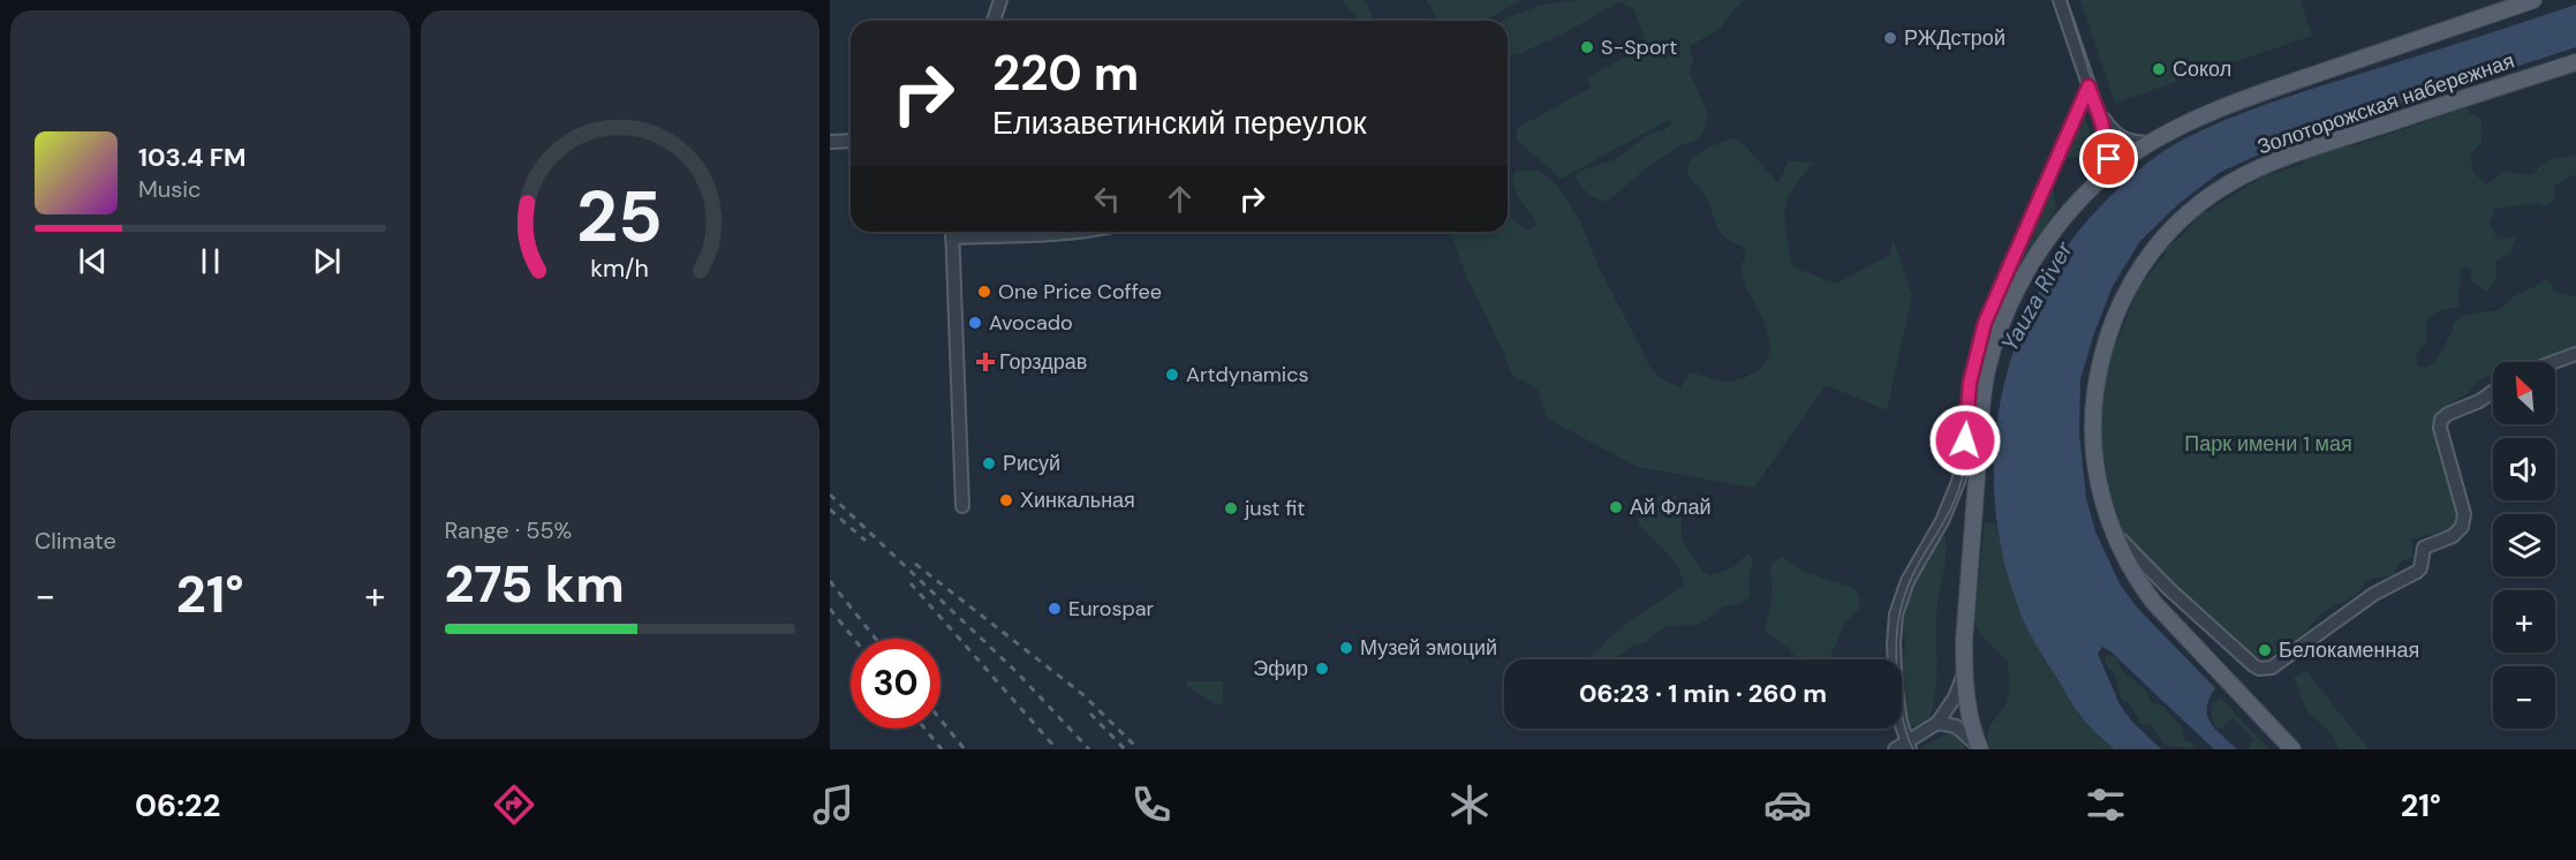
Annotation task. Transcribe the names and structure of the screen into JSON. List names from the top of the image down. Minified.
{"streets":{"main road":["Золоторожская набережная"]},"water":["Yauza River"],"parks":["Парк имени 1 мая"],"places":{"other":["РЖДстрой","S-Sport","Сокол","One Price Coffee","Avocado","Artdynamics","Рисуй","Хинкальная","Ай Флай","just fit","Eurospar","Музей эмоций","Белокаменная","Эфир"],"health":["Горздрав"]},"north":"top left","page":{"turn":["220 m","Елизаветинский переулок"],"song":["103.4 FM","Music"],"map_buttons":["+","−"],"tile":["Climate",["Range · 55%","275 km"]],"heat":["−","21°","+"],"limit":"30","trip":"06:23 · 1 min · 260 m","tabs":["06:22","21°"],"gauge":["25","km/h"]}}
